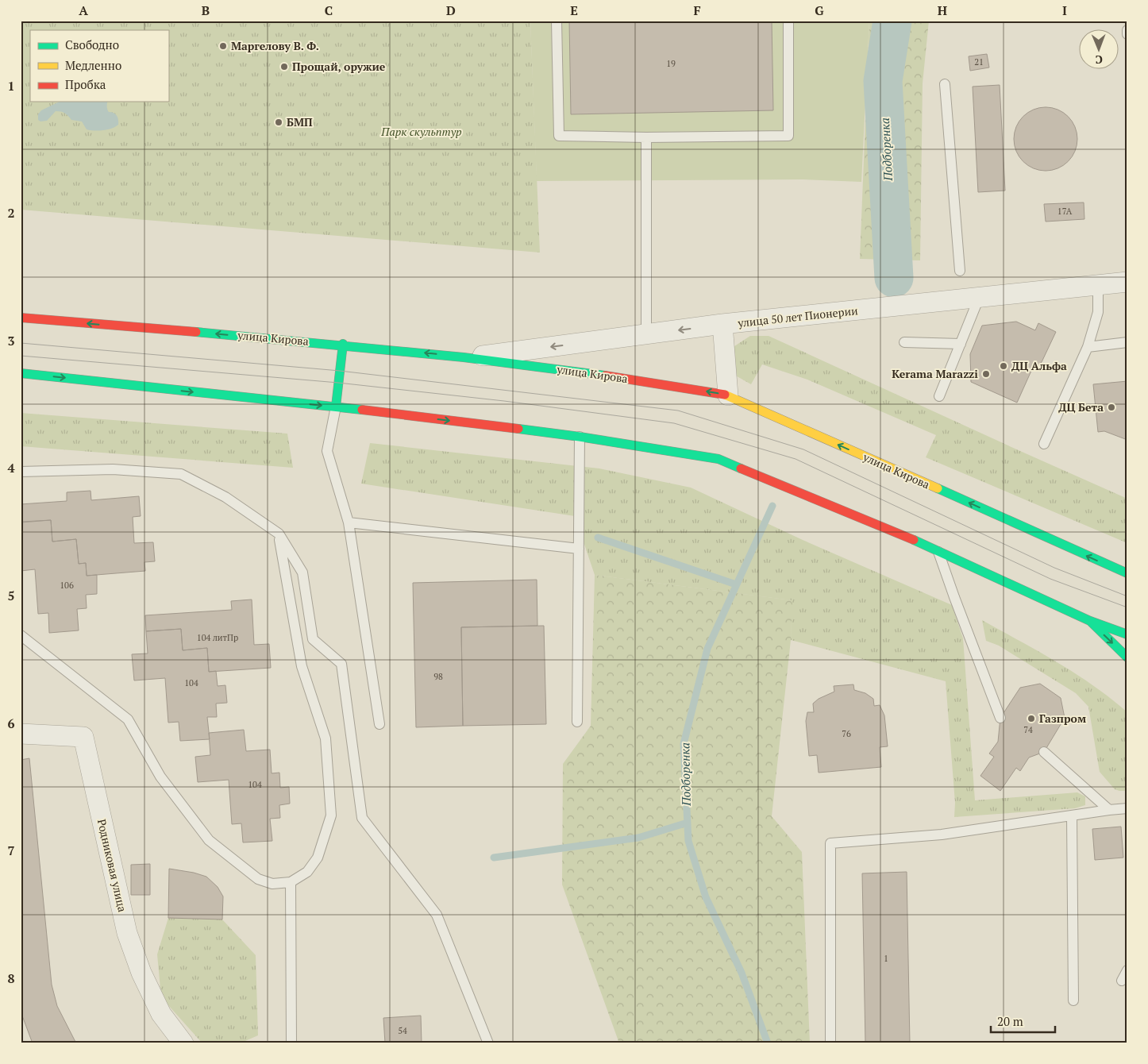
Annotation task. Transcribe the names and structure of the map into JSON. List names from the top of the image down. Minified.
{"streets":{"main road":["улица Кирова"],"street":["улица 50 лет Пионерии","Родниковая улица"]},"crossings":[["улица 50 лет Пионерии","улица Кирова"]],"one_way":["улица 50 лет Пионерии"],"water":["Подборенка"],"parks":["Парк скульптур"],"places":["Маргелову В. Ф.","Прощай, оружие","БМП","ДЦ Альфа","Kerama Marazzi","ДЦ Бета","Газпром"],"house_numbers":["21","19","17А","106","104 литПр","98","104","74","76","104","1","54"],"legend":["Свободно","Медленно","Пробка"],"scale_bar":"20 m","north":"bottom","grid":{"columns":["A","B","C","D","E","F","G","H","I"],"rows":["1","2","3","4","5","6","7","8"]}}
